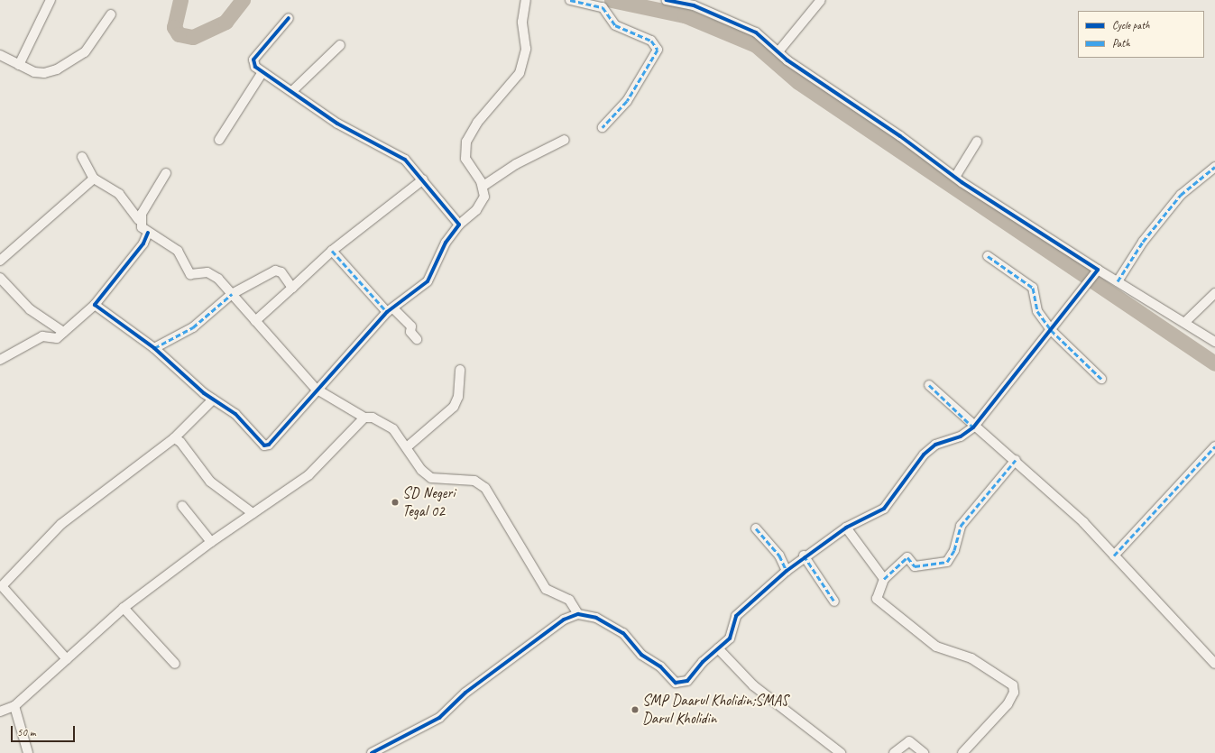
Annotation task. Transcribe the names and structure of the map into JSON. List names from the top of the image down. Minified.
{"places":["SD Negeri Tegal 02","SMP Daarul Kholidin;SMAS Darul Kholidin"],"legend":["Cycle path","Path"],"scale_bar":"50 m"}
